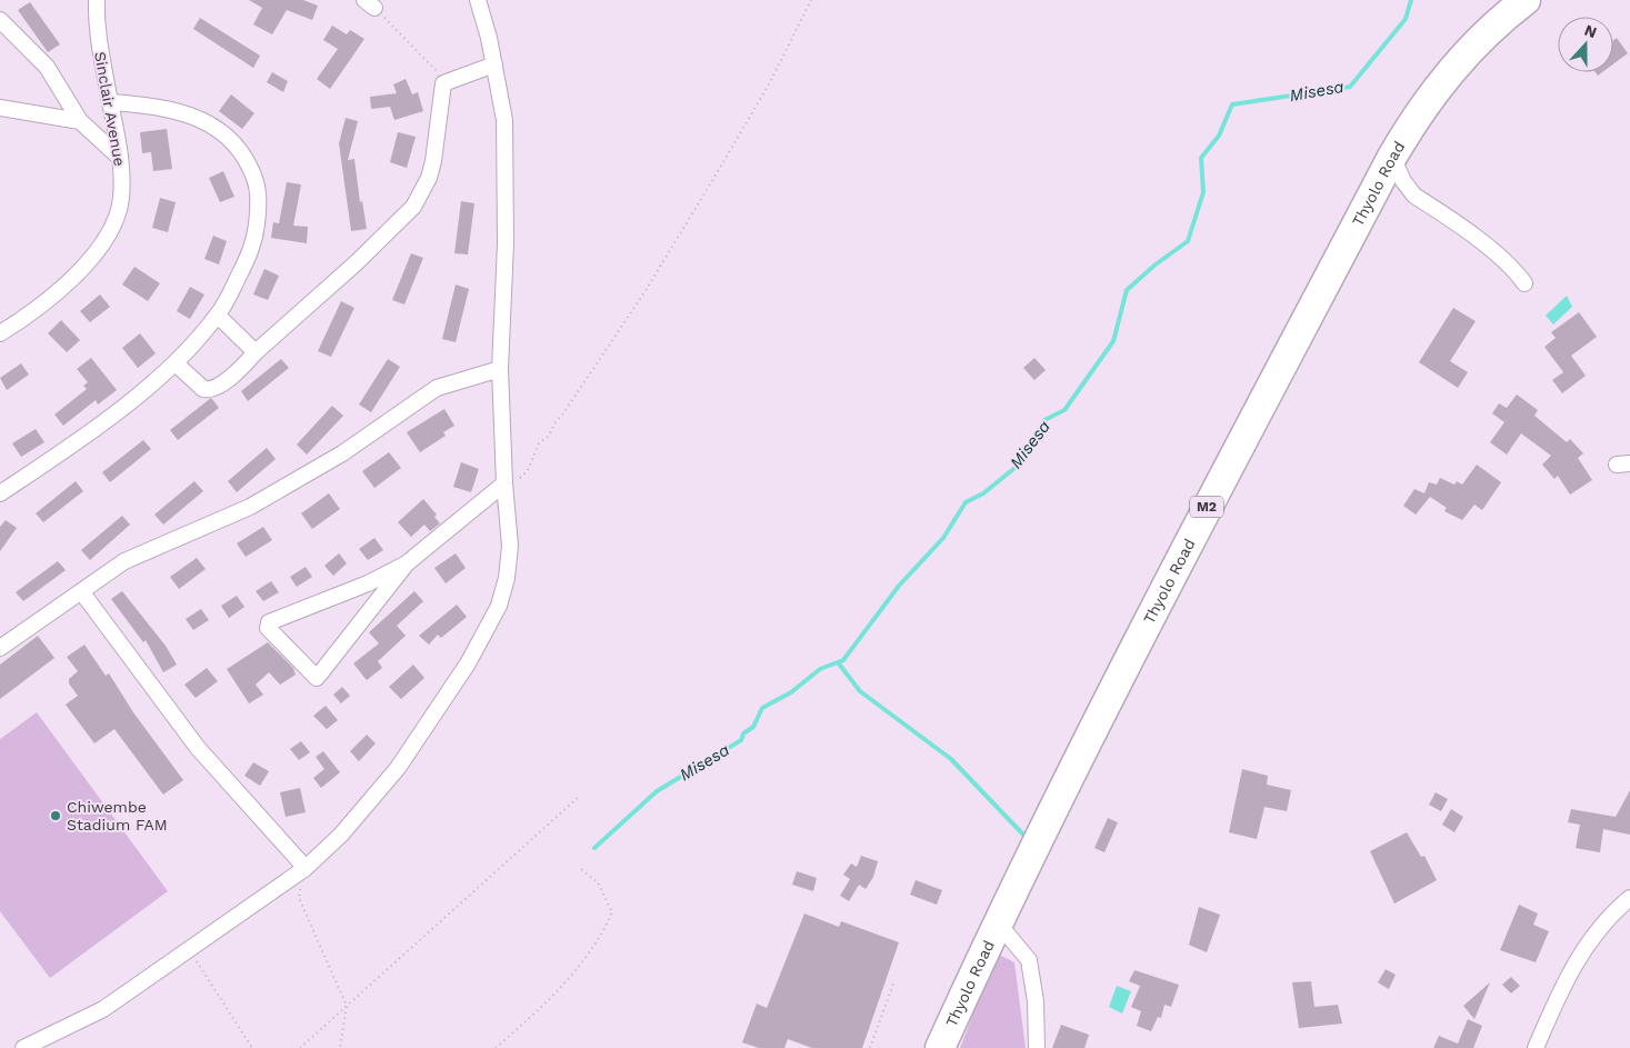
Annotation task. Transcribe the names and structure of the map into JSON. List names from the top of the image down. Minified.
{"streets":{"highway":["Thyolo Road","M2"],"street":["Sinclair Avenue"]},"water":["Misesa"],"places":["Chiwembe Stadium FAM"],"north":"top"}
